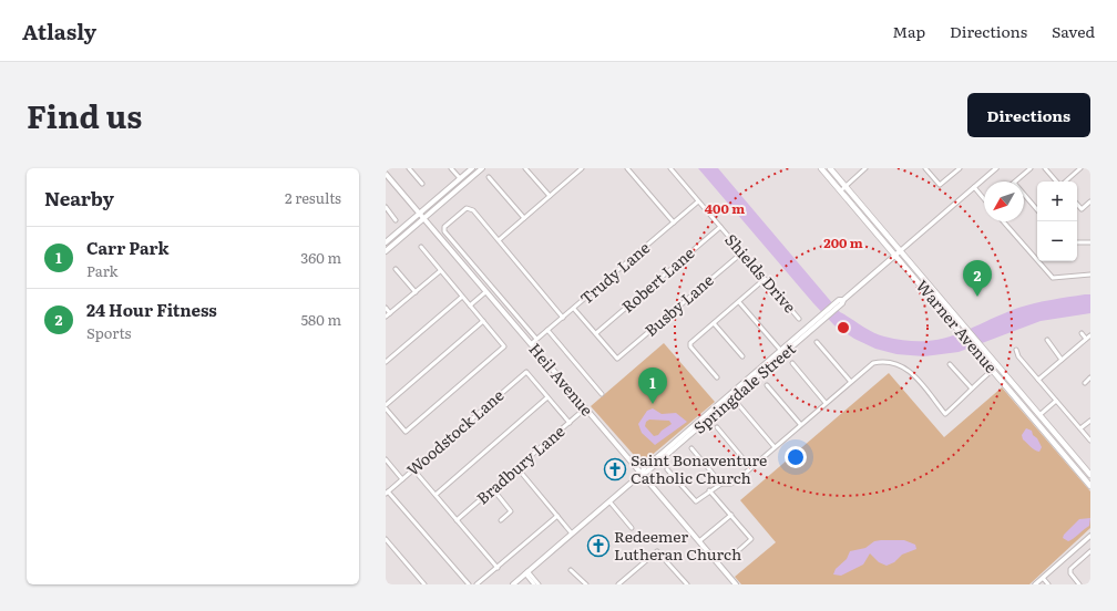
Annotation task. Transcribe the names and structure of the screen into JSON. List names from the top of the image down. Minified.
{"streets":{"main road":["Warner Avenue","Heil Avenue","Springdale Street"],"street":["Trudy Lane","Shields Drive","Robert Lane","Busby Lane","Woodstock Lane","Bradbury Lane"]},"crossings":[["Trudy Lane","Shields Drive"],["Trudy Lane","Heil Avenue"],["Shields Drive","Robert Lane"],["Shields Drive","Busby Lane"],["Robert Lane","Busby Lane"],["Warner Avenue","Springdale Street"],["Heil Avenue","Springdale Street"],["Heil Avenue","Bradbury Lane"]],"places":{"church":["Saint Bonaventure Catholic Church","Redeemer Lutheran Church"]},"north":"bottom left","page":{"header":"Atlasly","nav":["Map","Directions","Saved"],"title":"Find us","buttons":"Directions","heading":["Nearby","2 results"],"map_buttons":["+","−"],"list":[{"mark":"1","name":"Carr Park","note":"Park","value":"360 m"},{"mark":"2","name":"24 Hour Fitness","note":"Sports","value":"580 m"}],"pins":["2","1"]},"rings":["400 m","200 m"]}
